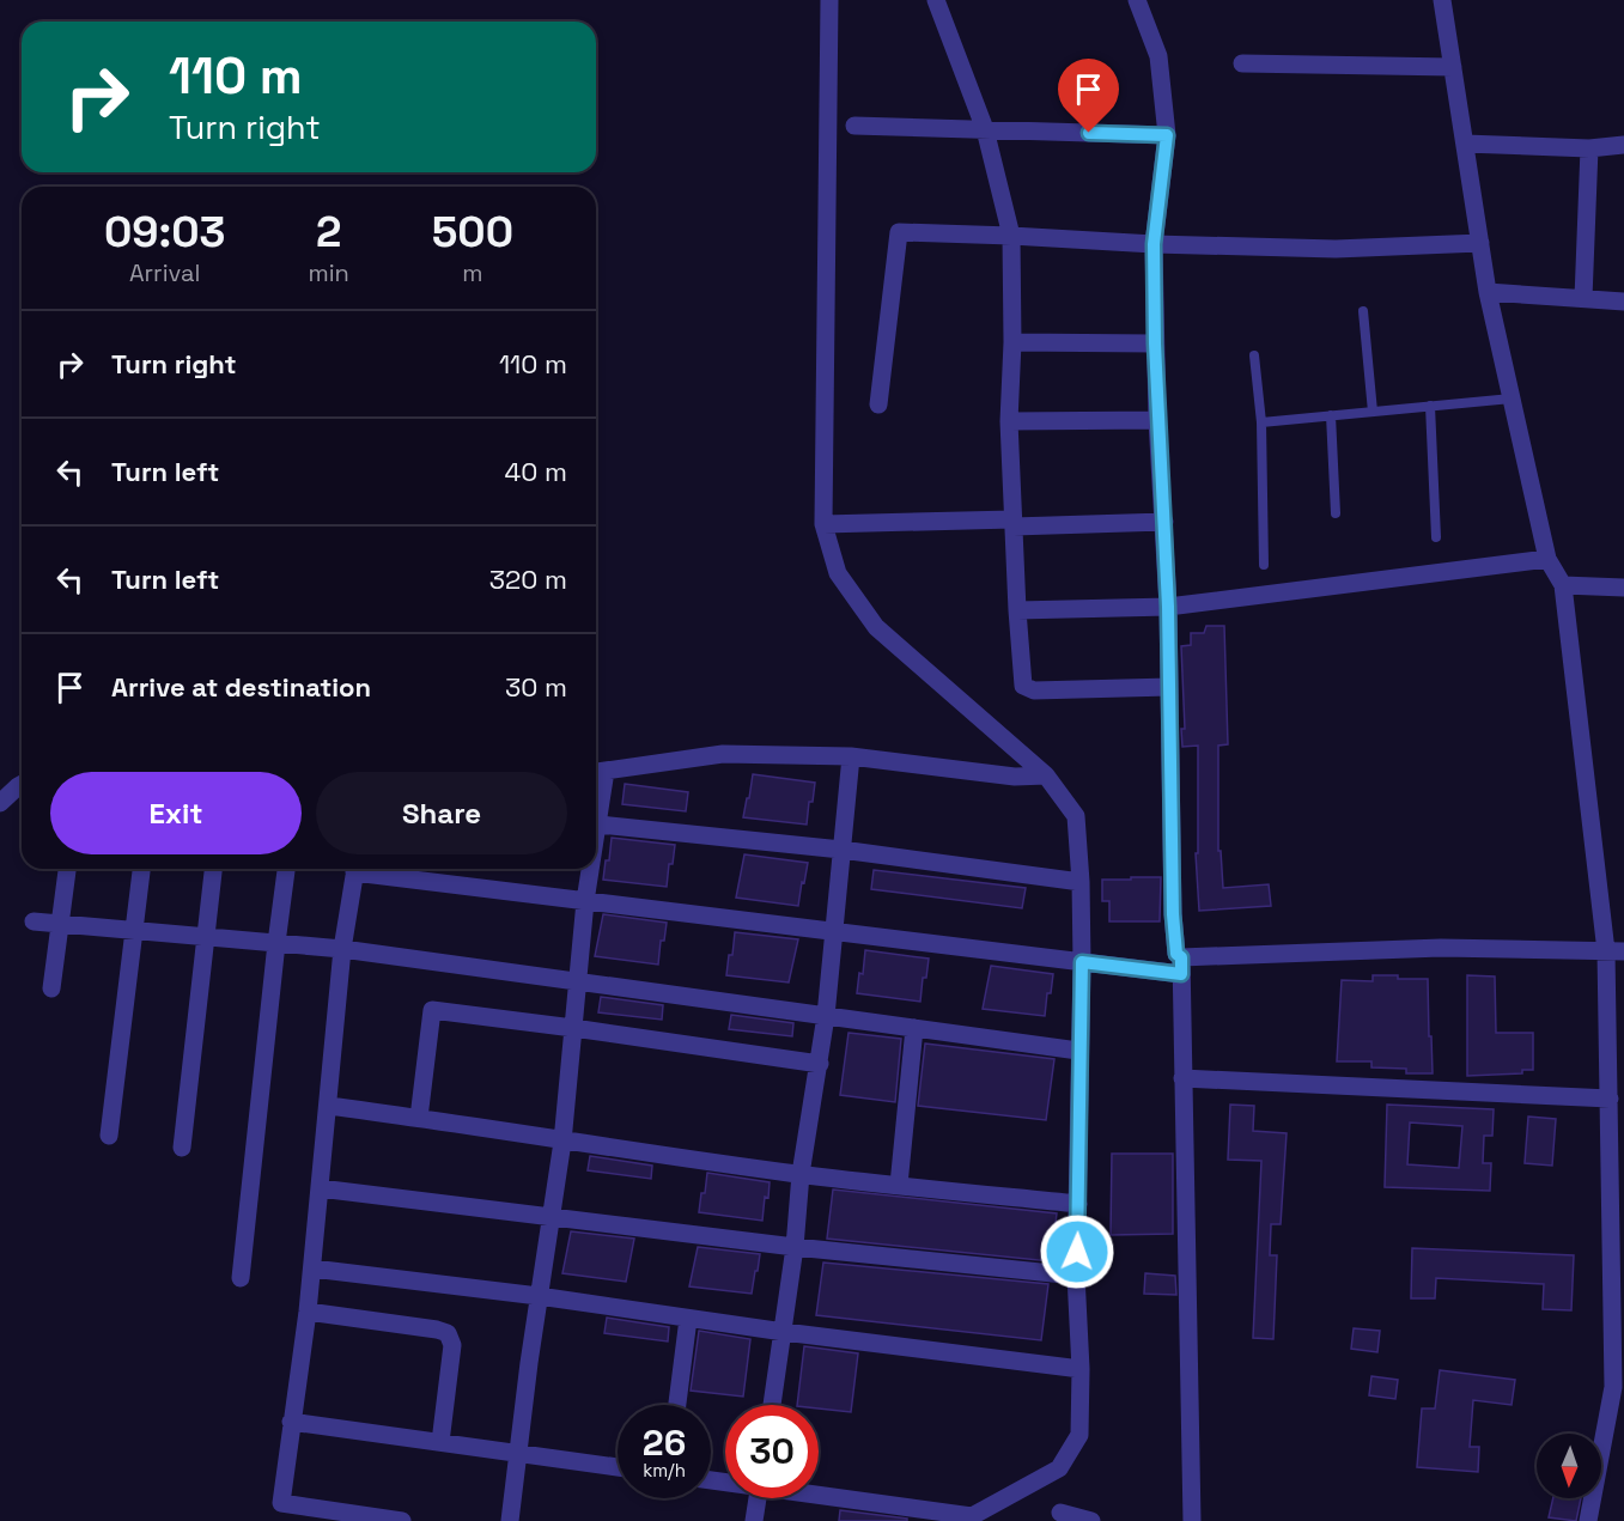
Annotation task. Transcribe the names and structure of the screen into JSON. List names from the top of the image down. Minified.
{"north":"bottom","page":{"turn":["110 m","Turn right"],"eta":["09:03","Arrival","2","min","500","m"],"list":[{"name":"Turn right","value":"110 m"},{"name":"Turn left","value":"40 m"},{"name":"Turn left","value":"320 m"},{"name":"Arrive at destination","value":"30 m"}],"buttons":["Exit","Share"],"speed":"26 km/h","limit":"30"}}
